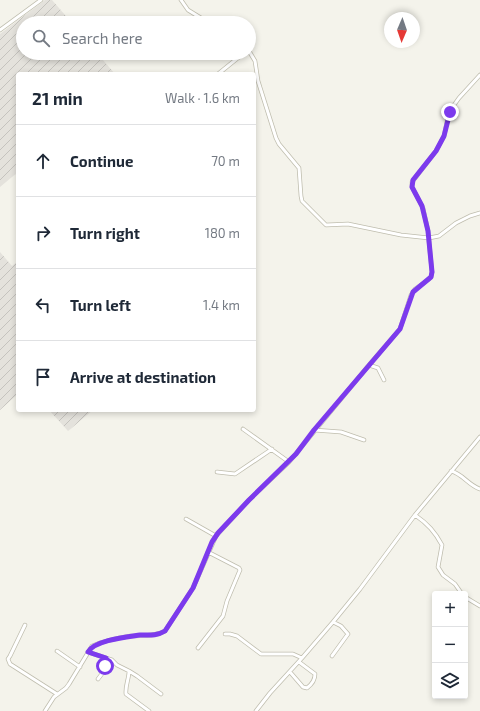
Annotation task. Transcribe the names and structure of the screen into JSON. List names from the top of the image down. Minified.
{"north":"bottom","page":{"search":"Search here","heading":["21 min","Walk · 1.6 km"],"list":[["Continue","70 m"],["Turn right","180 m"],["Turn left","1.4 km"],"Arrive at destination"],"map_buttons":["+","−"]}}
